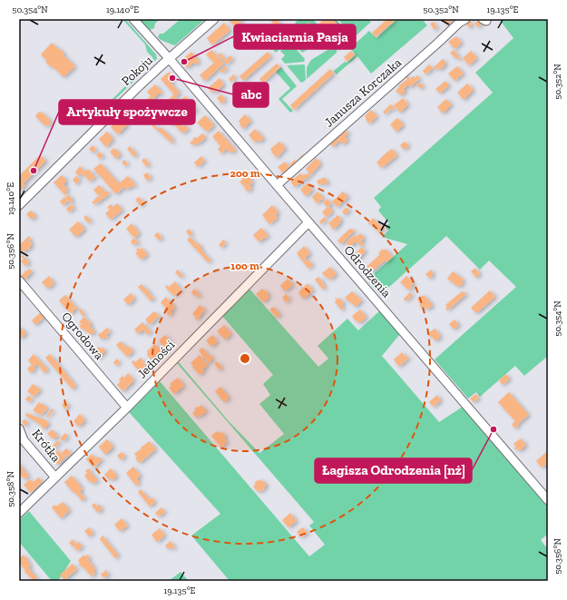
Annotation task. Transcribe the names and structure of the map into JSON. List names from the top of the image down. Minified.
{"streets":{"street":["Pokoju","Janusza Korczaka","Odrodzenia","Ogrodowa","Jedności","Krótka"]},"crossings":[["Pokoju","Odrodzenia"],["Janusza Korczaka","Odrodzenia"],["Odrodzenia","Jedności"],["Ogrodowa","Jedności"],["Jedności","Krótka"]],"places":["Kwiaciarnia Pasja","abc","Artykuły spożywcze","Łagisza Odrodzenia [nż]"],"coordinates":["50.354°N","19.140°E","50.352°N","19.135°E","50.356°N","50.358°N"],"rings":["200 m","100 m"]}
